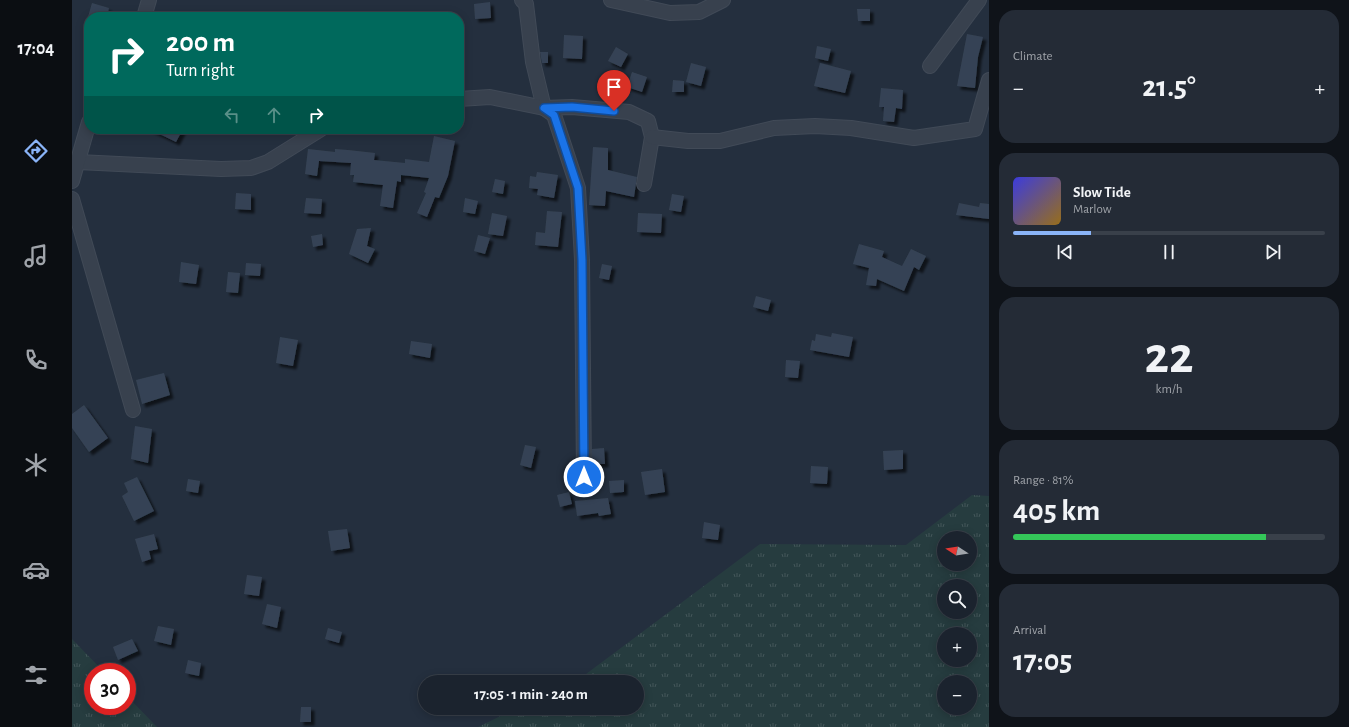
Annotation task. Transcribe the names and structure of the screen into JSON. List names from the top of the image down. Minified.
{"north":"left","page":{"tabs":"17:04","tile":["Climate",["22","km/h"],["Range · 81%","405 km"],["Arrival","17:05"]],"turn":["200 m","Turn right"],"heat":["−","21.5°","+"],"song":["Slow Tide","Marlow"],"map_buttons":["+","−"],"limit":"30","trip":"17:05 · 1 min · 240 m"}}
